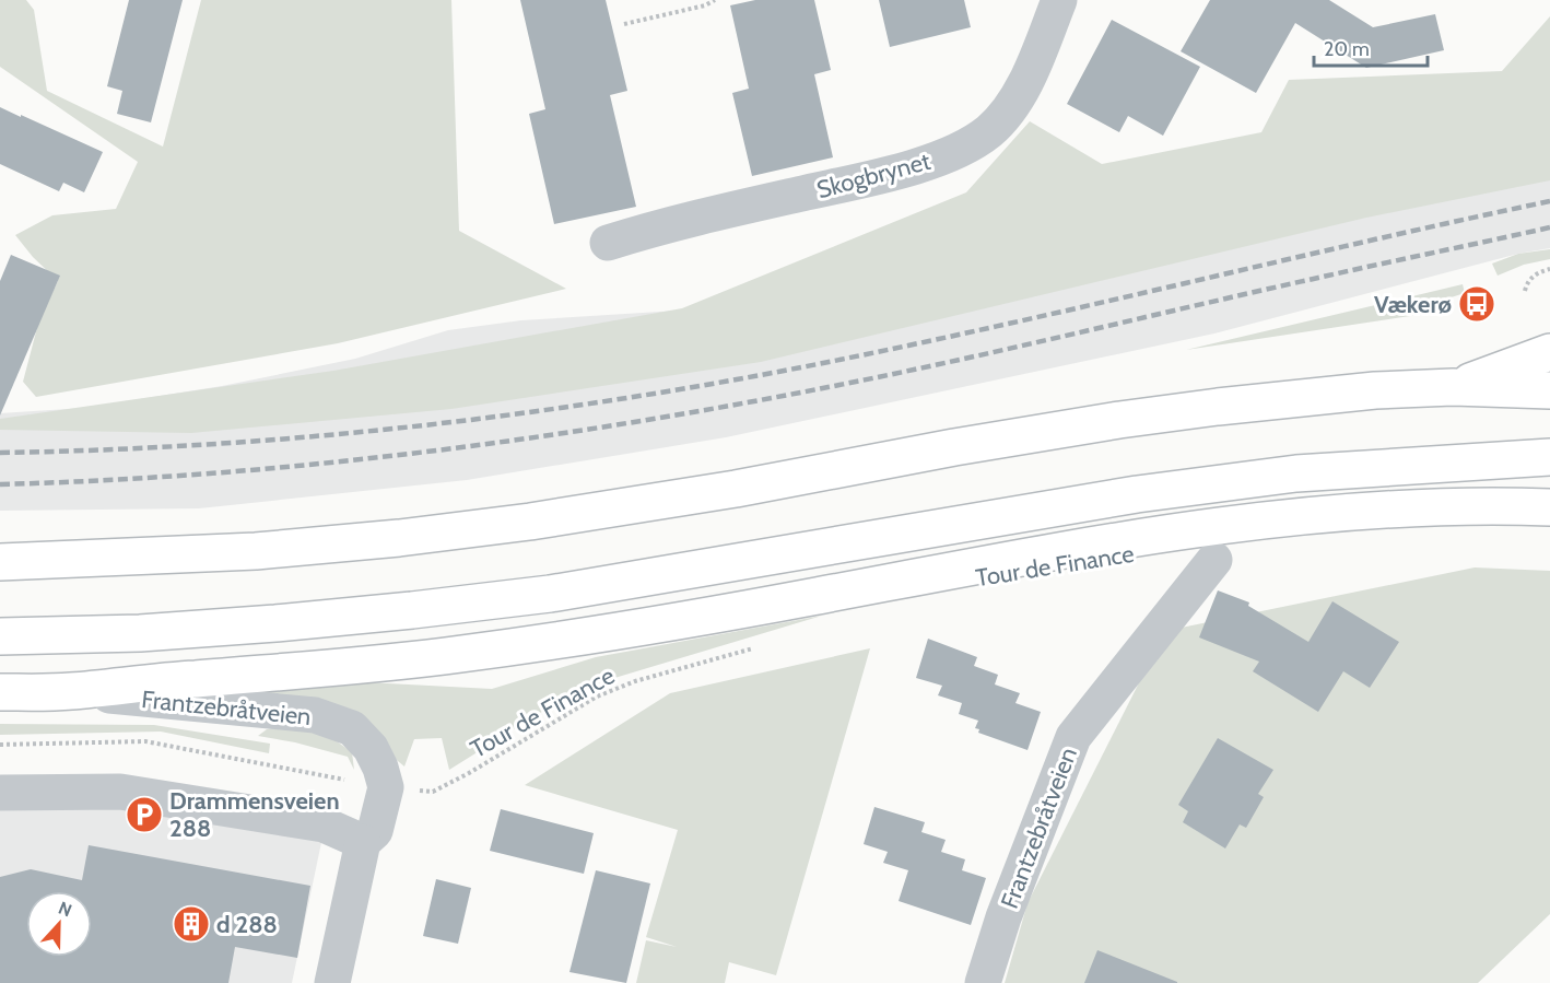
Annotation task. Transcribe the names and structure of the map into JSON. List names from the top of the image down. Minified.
{"streets":{"street":["Skogbrynet","Frantzebråtveien"],"path":["Tour de Finance"]},"crossings":[["Tour de Finance","Frantzebråtveien"]],"places":{"bus stop":["Vækerø"],"parking":["Drammensveien 288"],"building":["d 288"]},"scale_bar":"20 m","north":"top"}
